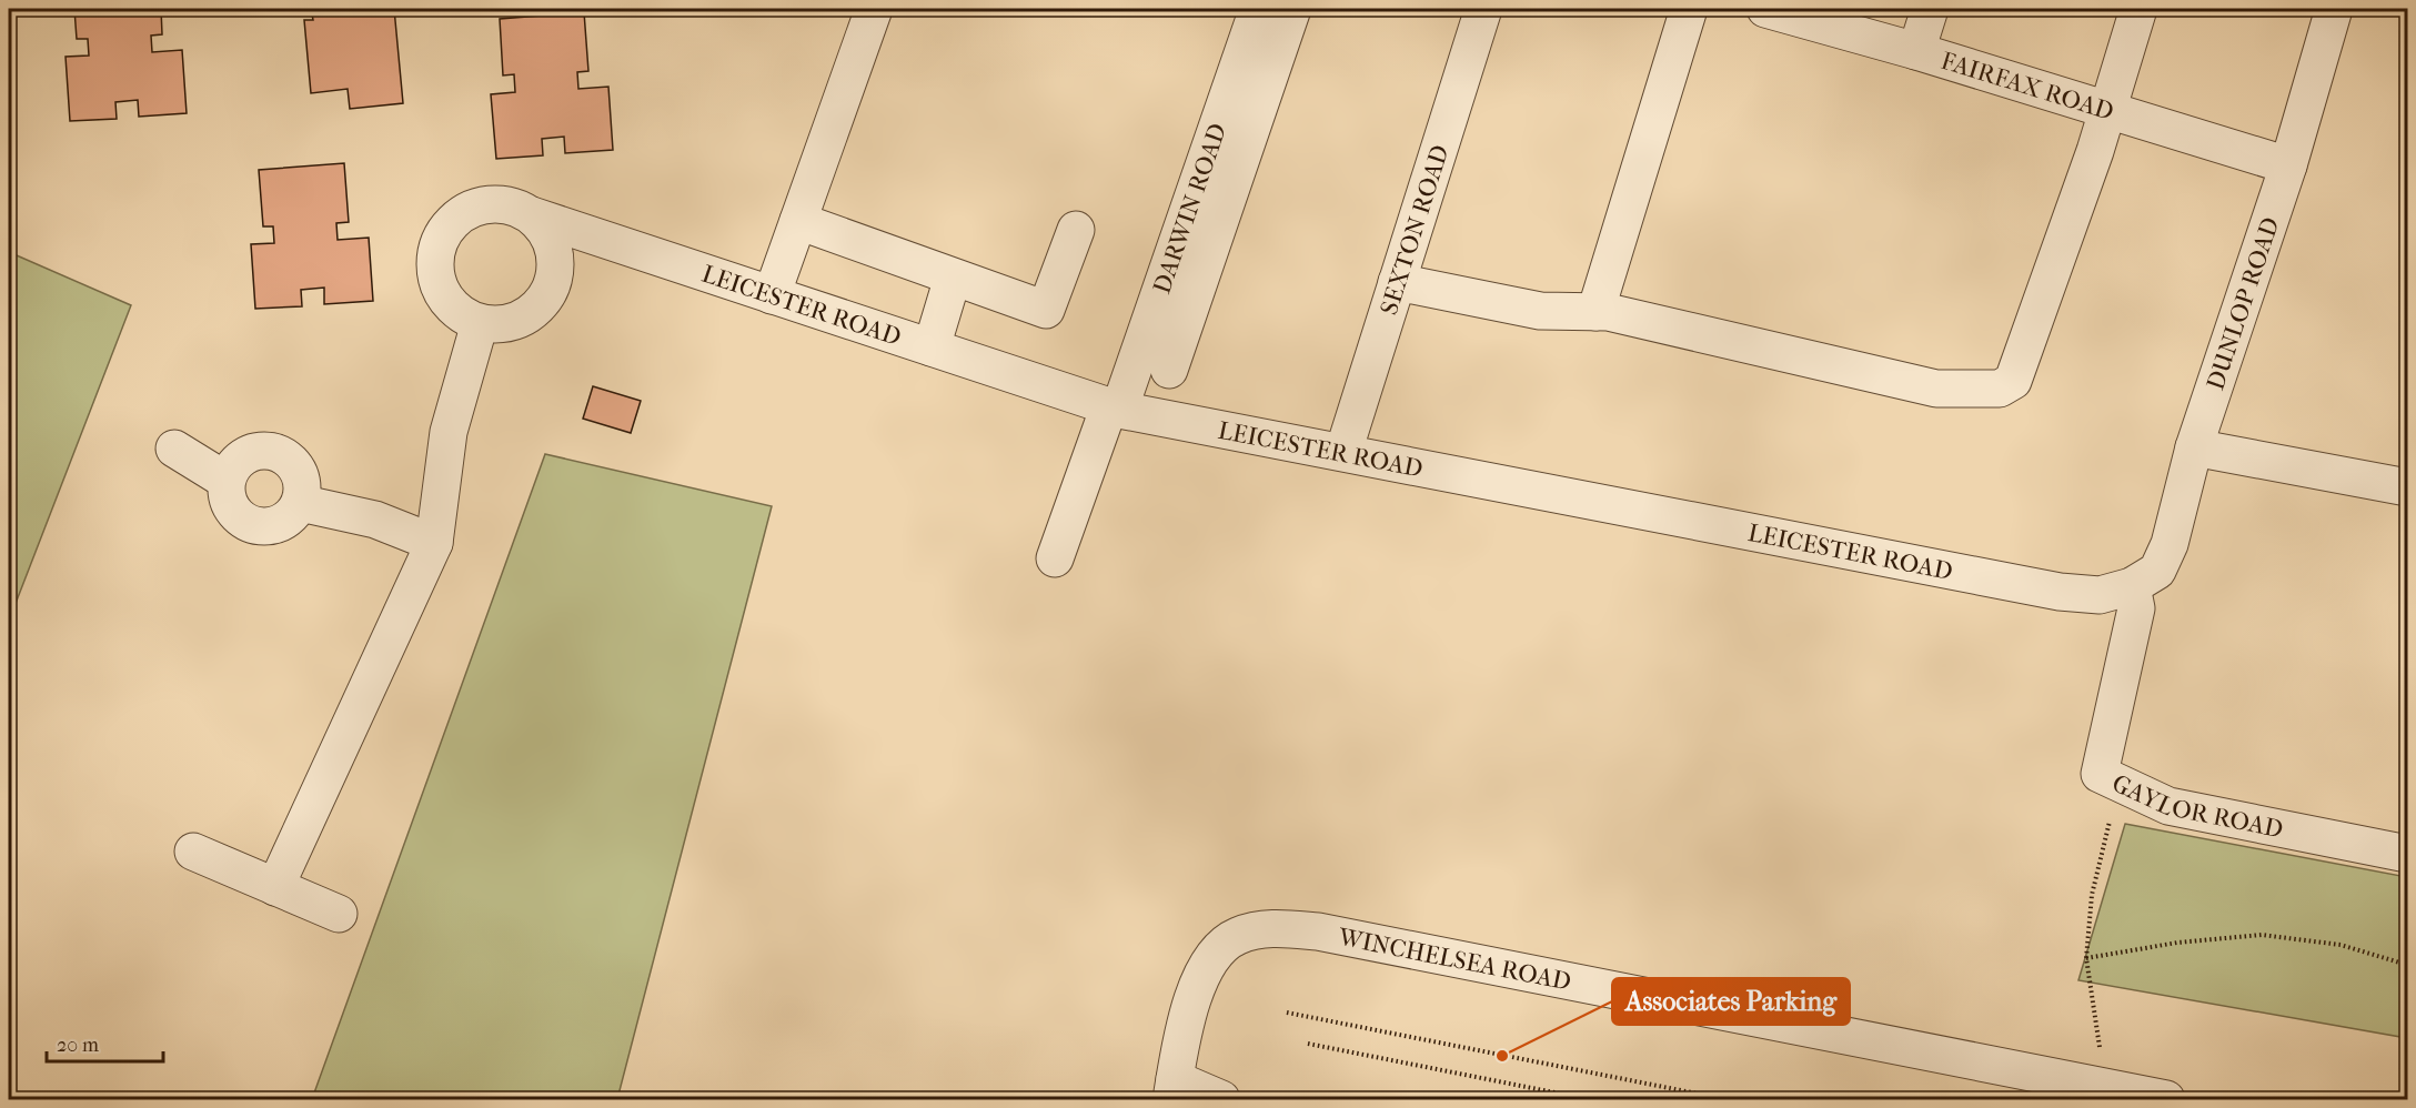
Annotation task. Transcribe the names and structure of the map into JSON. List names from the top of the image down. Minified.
{"streets":{"street":["FAIRFAX ROAD","DARWIN ROAD","SEXTON ROAD","DUNLOP ROAD","LEICESTER ROAD","GAYLOR ROAD","WINCHELSEA ROAD"]},"crossings":[["FAIRFAX ROAD","DUNLOP ROAD"],["DARWIN ROAD","LEICESTER ROAD"],["SEXTON ROAD","LEICESTER ROAD"],["DUNLOP ROAD","LEICESTER ROAD"],["DUNLOP ROAD","GAYLOR ROAD"],["LEICESTER ROAD","GAYLOR ROAD"]],"places":["Associates Parking"],"scale_bar":"20 m"}
